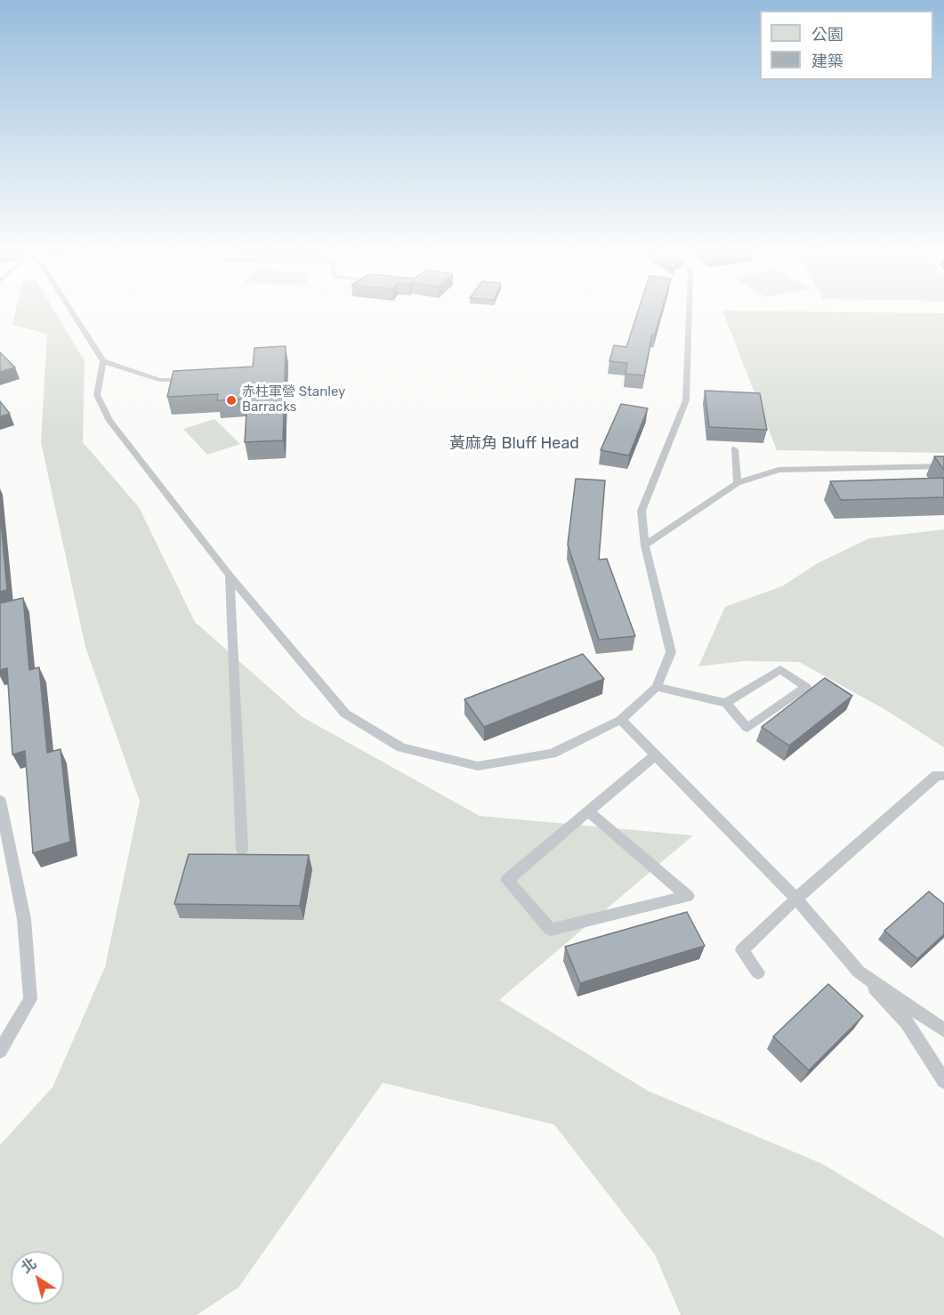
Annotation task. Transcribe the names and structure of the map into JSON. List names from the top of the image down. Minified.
{"districts":["黃麻角 Bluff Head"],"places":["赤柱軍營 Stanley Barracks"],"legend":["公園","建築"],"north":"top left"}
